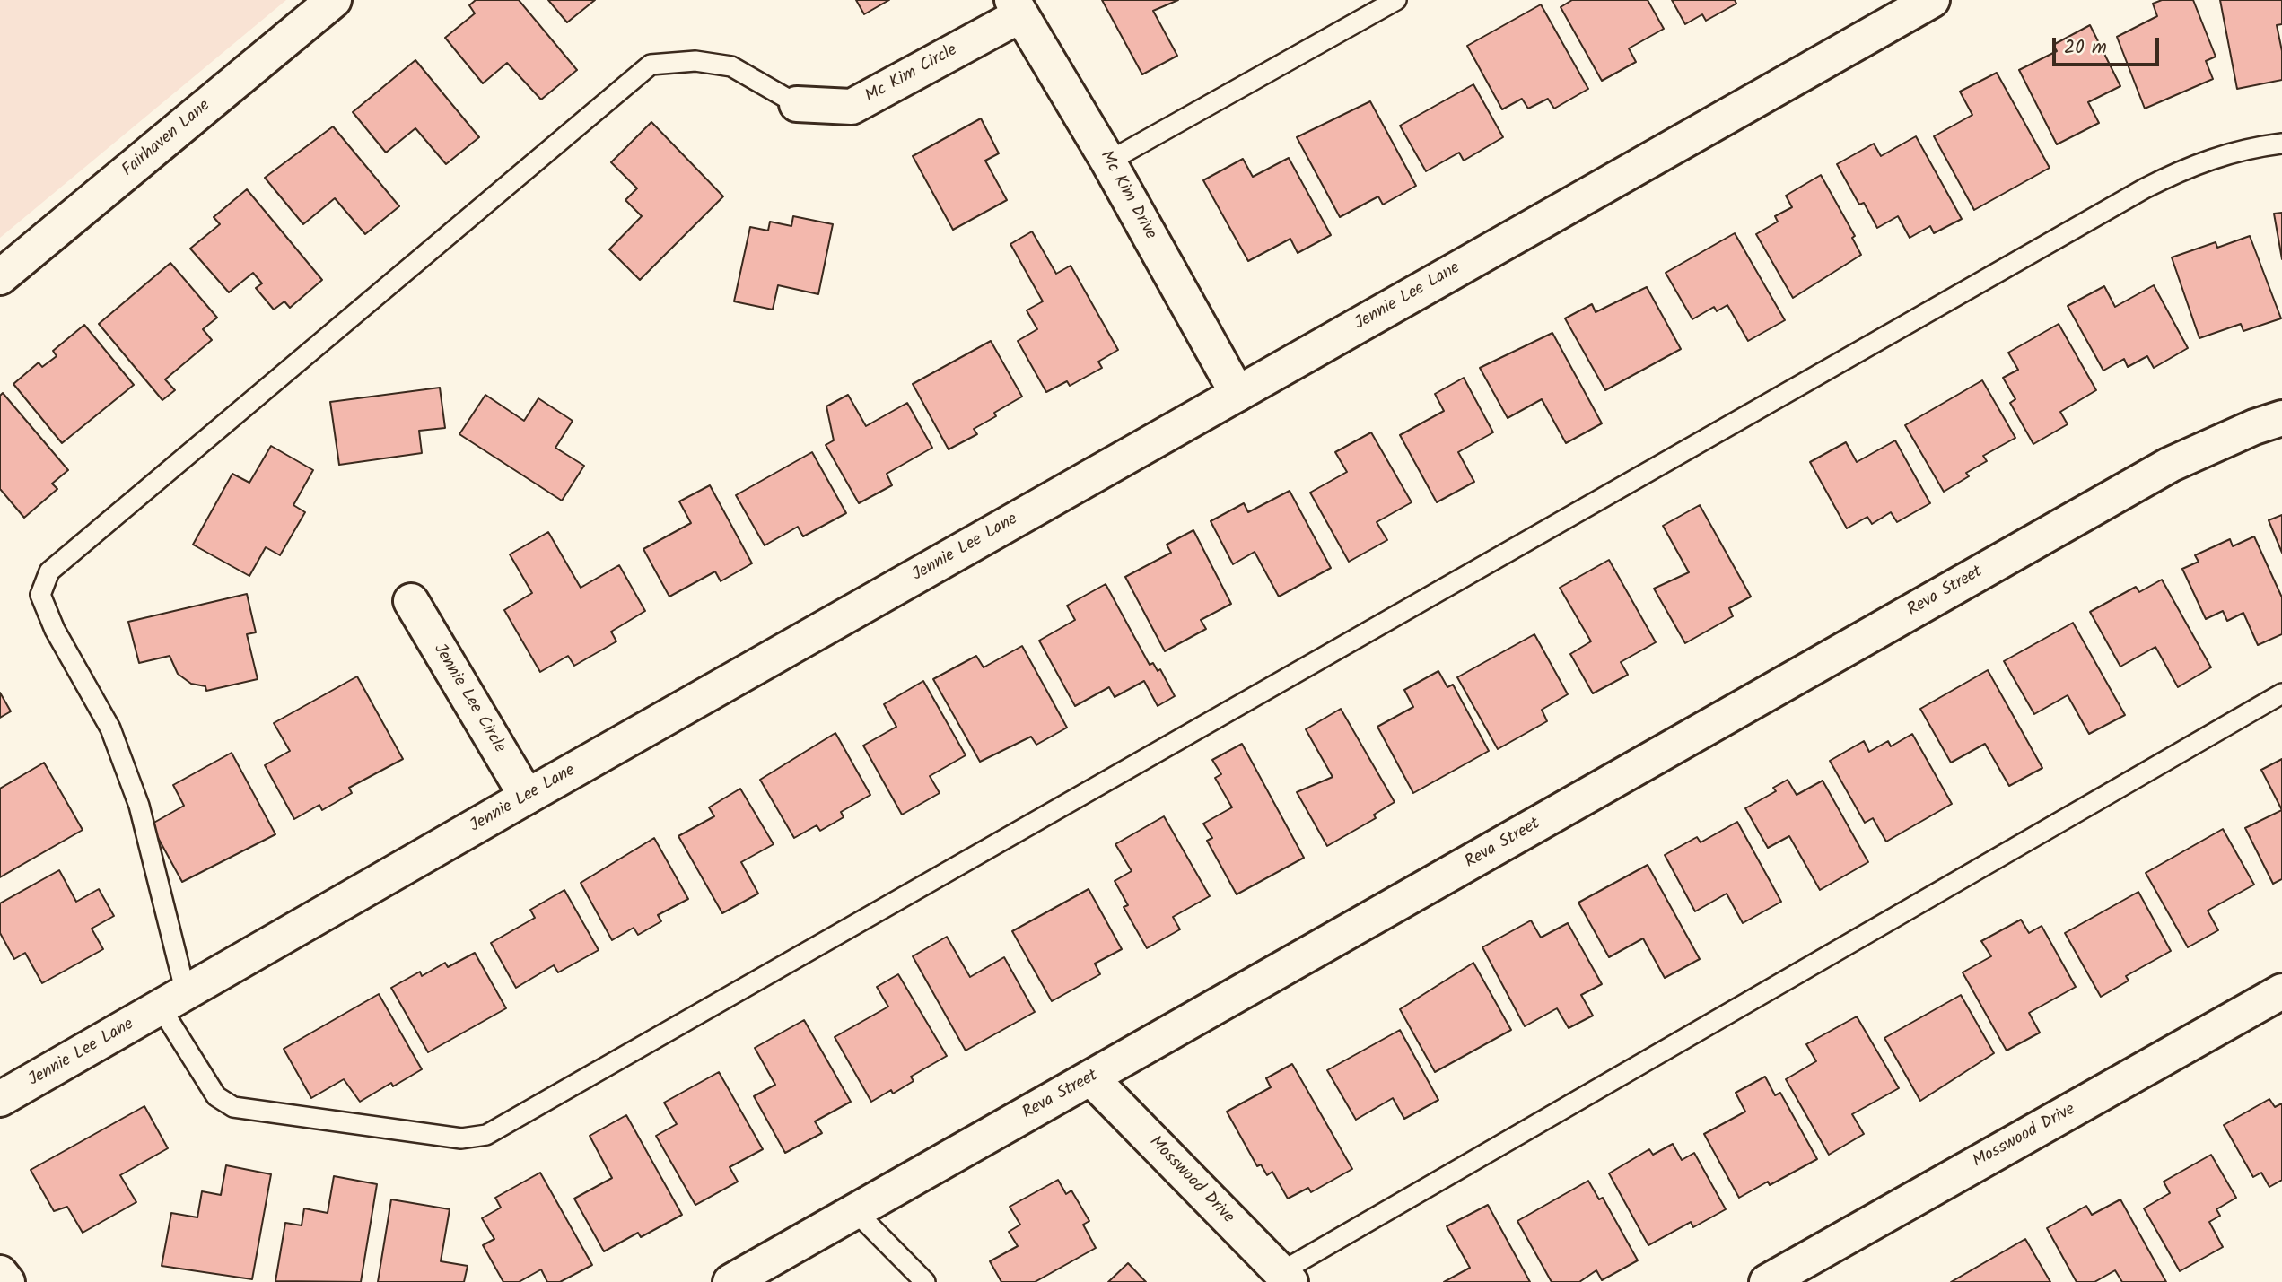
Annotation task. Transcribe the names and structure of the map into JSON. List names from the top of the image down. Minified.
{"streets":{"street":["Mc Kim Circle","Fairhaven Lane","Mc Kim Drive","Jennie Lee Lane","Reva Street","Jennie Lee Circle","Mosswood Drive"]},"crossings":[["Mc Kim Circle","Mc Kim Drive"],["Mc Kim Drive","Jennie Lee Lane"],["Jennie Lee Lane","Jennie Lee Circle"],["Reva Street","Mosswood Drive"]],"scale_bar":"20 m"}
